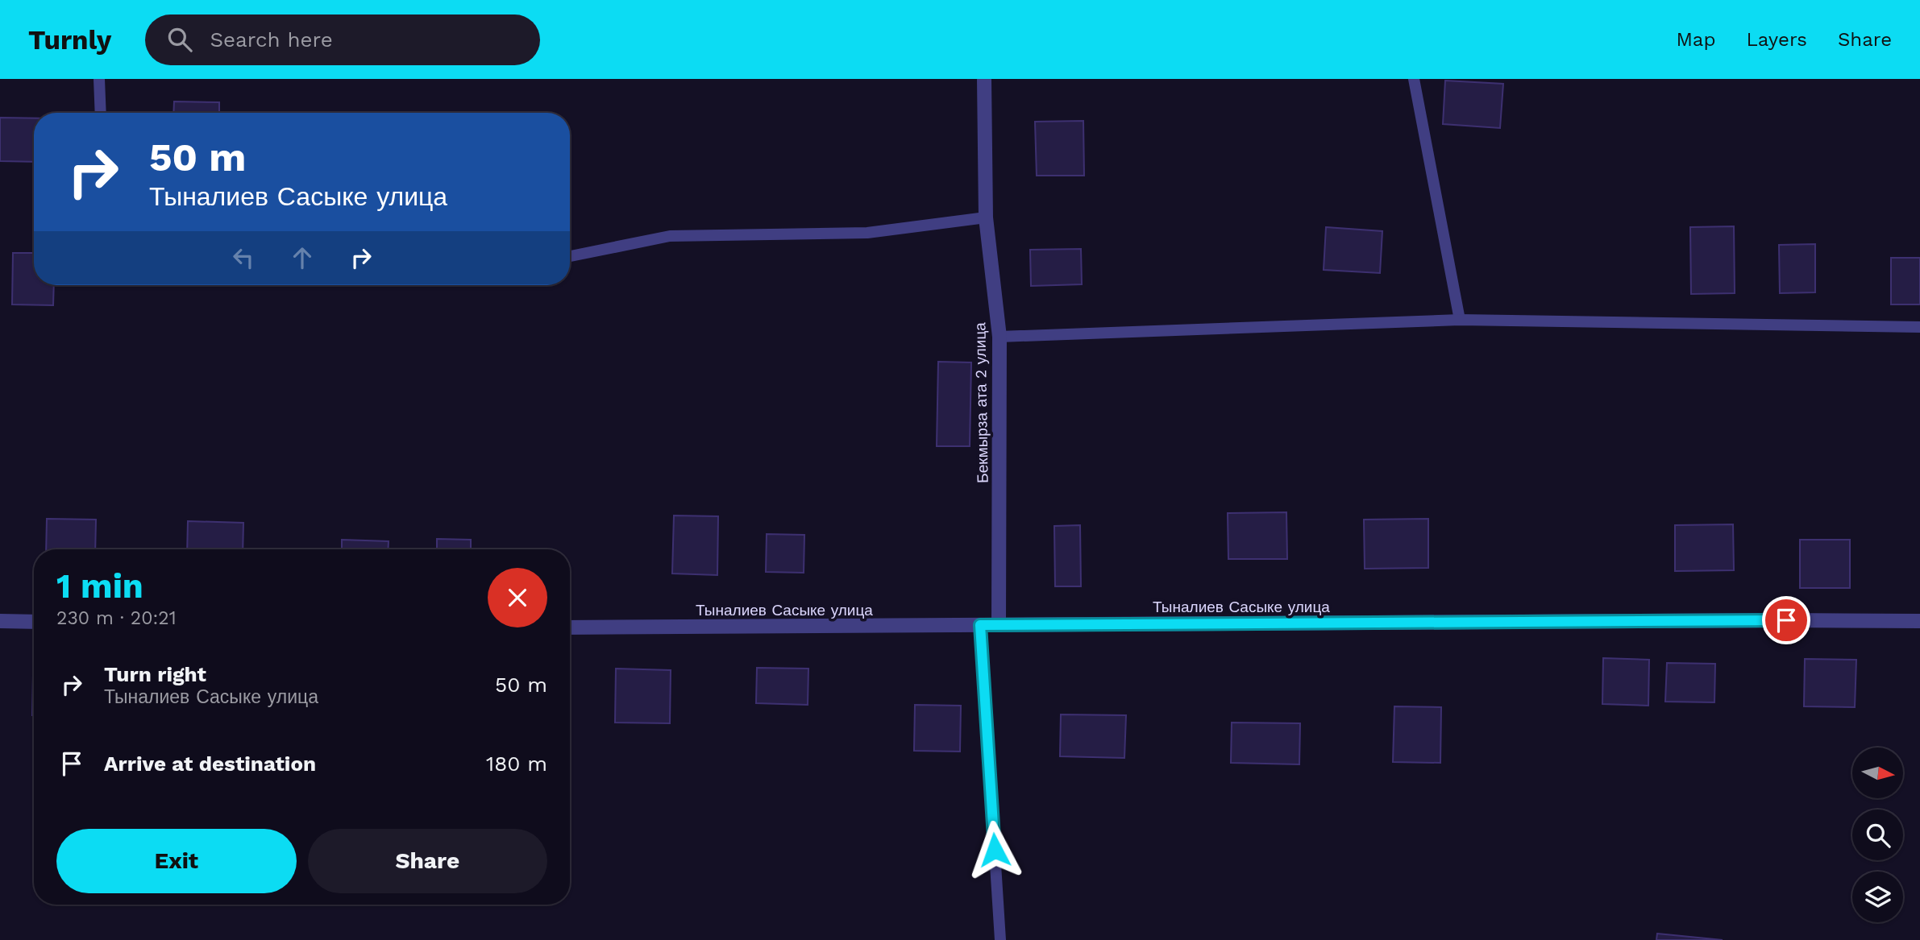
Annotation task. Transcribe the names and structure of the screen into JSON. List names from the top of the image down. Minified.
{"streets":{"street":["Бекмырза ата 2 улица","Тыналиев Сасыке улица"]},"crossings":[["Бекмырза ата 2 улица","Тыналиев Сасыке улица"]],"north":"right","page":{"header":"Turnly","search":"Search here","nav":["Map","Layers","Share"],"turn":["50 m","Тыналиев Сасыке улица"],"heading":["1 min","230 m · 20:21"],"list":[{"name":"Turn right","note":"Тыналиев Сасыке улица","value":"50 m"},{"name":"Arrive at destination","value":"180 m"}],"buttons":["Exit","Share"]}}
